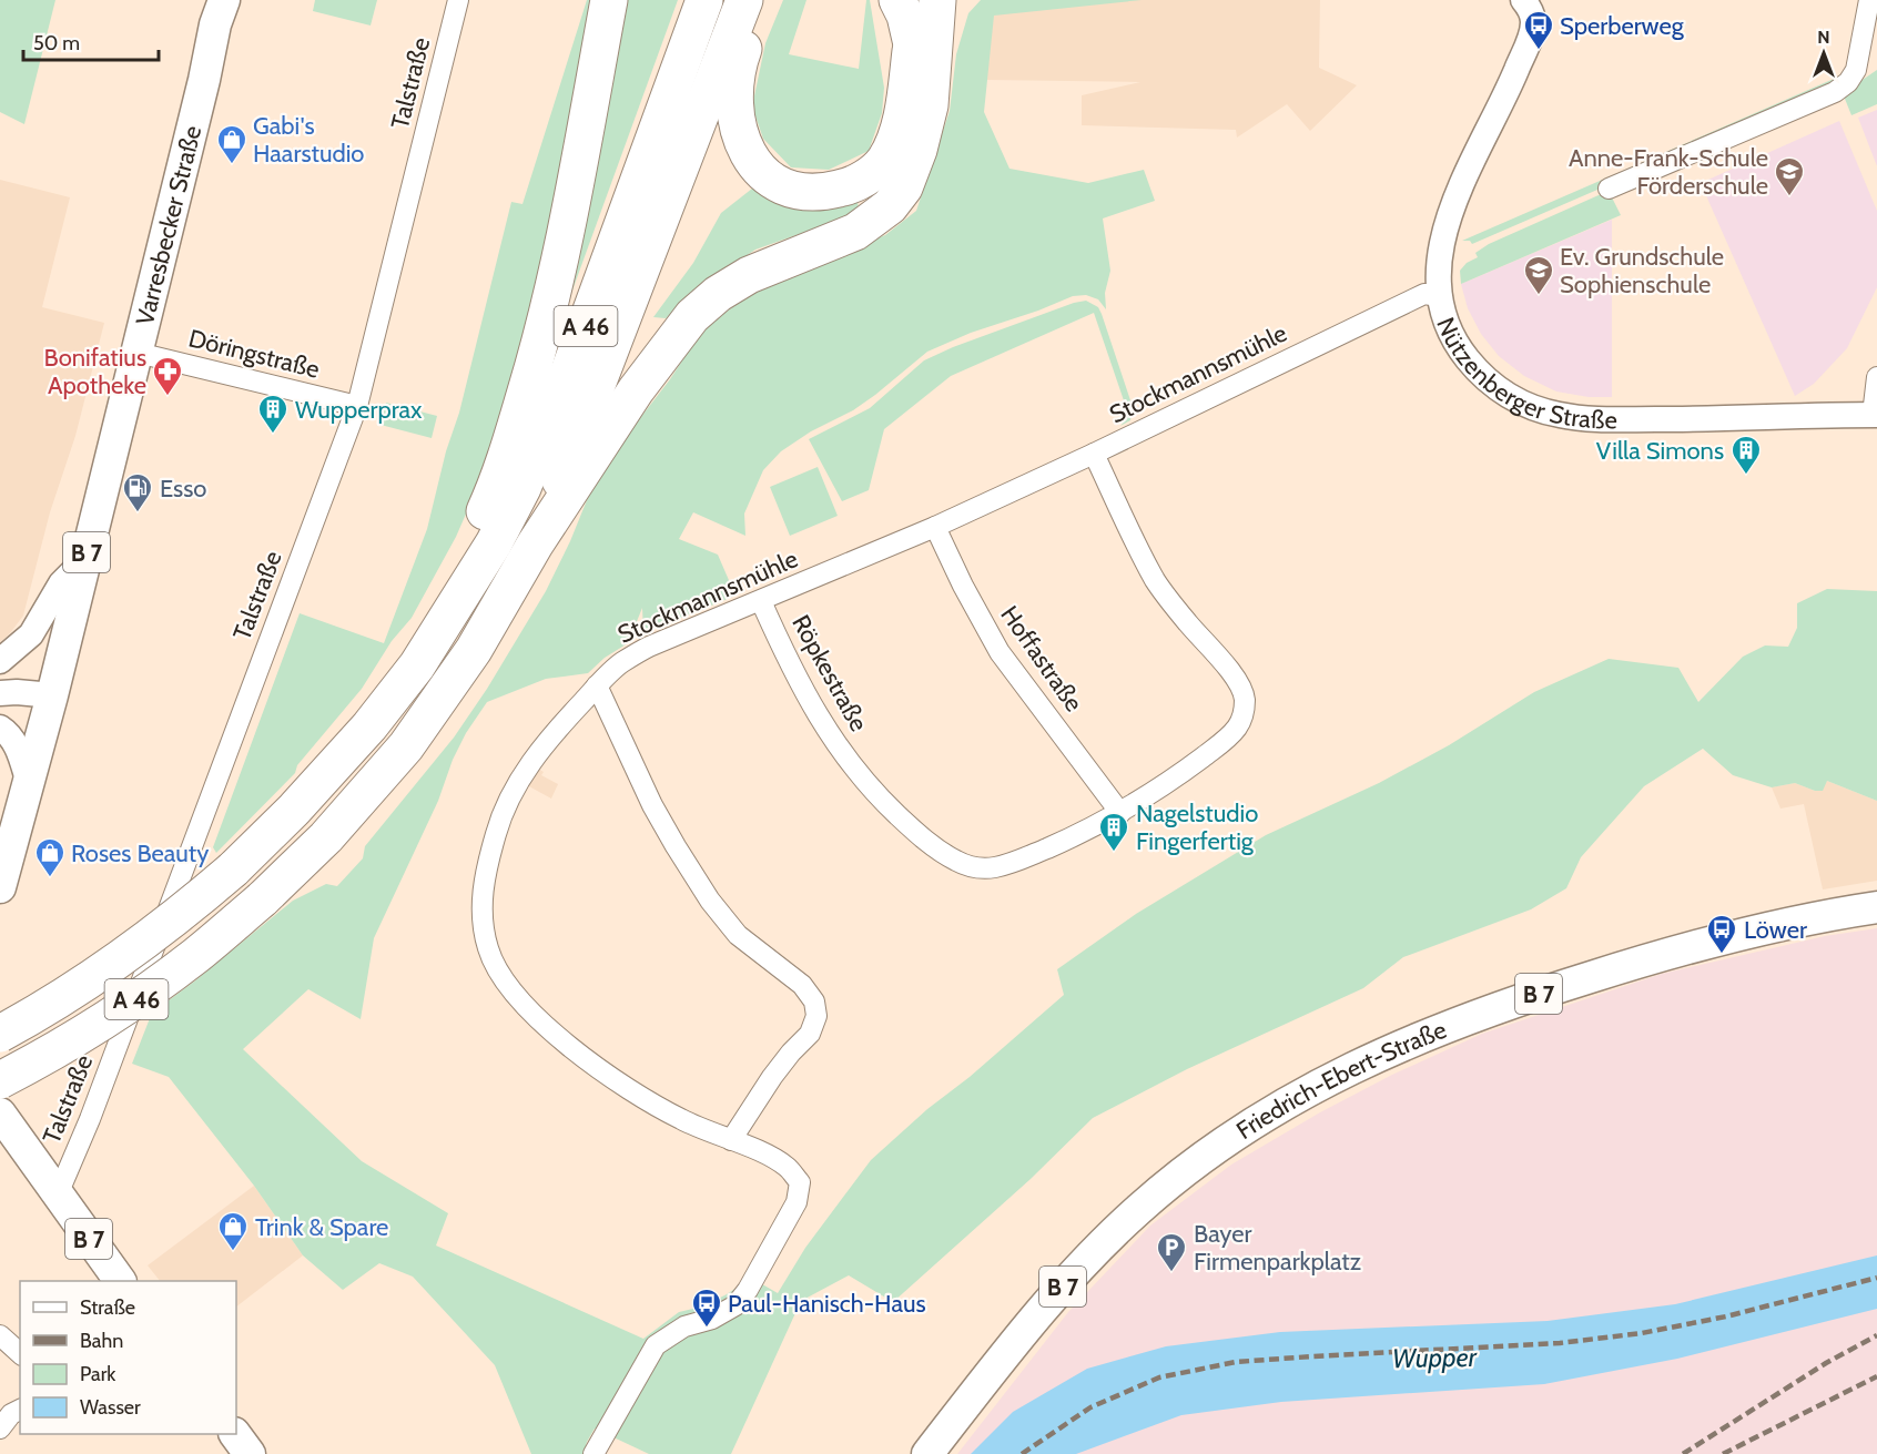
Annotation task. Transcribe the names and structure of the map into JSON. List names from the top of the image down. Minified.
{"streets":{"highway":["A 46"],"main road":["Varresbecker Straße","B 7","Friedrich-Ebert-Straße"],"street":["Talstraße","Döringstraße","Nützenberger Straße","Stockmannsmühle","Hoffastraße","Röpkestraße"]},"crossings":[["Talstraße","Döringstraße"],["Talstraße","B 7"],["Varresbecker Straße","Döringstraße"],["Nützenberger Straße","Stockmannsmühle"],["Stockmannsmühle","Hoffastraße"],["Stockmannsmühle","Röpkestraße"],["Hoffastraße","Röpkestraße"]],"water":["Wupper"],"places":{"bus stop":["Sperberweg","Löwer","Paul-Hanisch-Haus"],"shop":["Gabi's Haarstudio","Roses Beauty","Trink & Spare"],"school or university":["Anne-Frank-Schule Förderschule","Ev. Grundschule Sophienschule"],"pharmacy":["Bonifatius Apotheke"],"building":["Wupperprax","Villa Simons","Nagelstudio Fingerfertig"],"fuel station":["Esso"],"parking":["Bayer Firmenparkplatz"]},"legend":["Straße","Bahn","Park","Wasser"],"scale_bar":"50 m","north":"top"}
